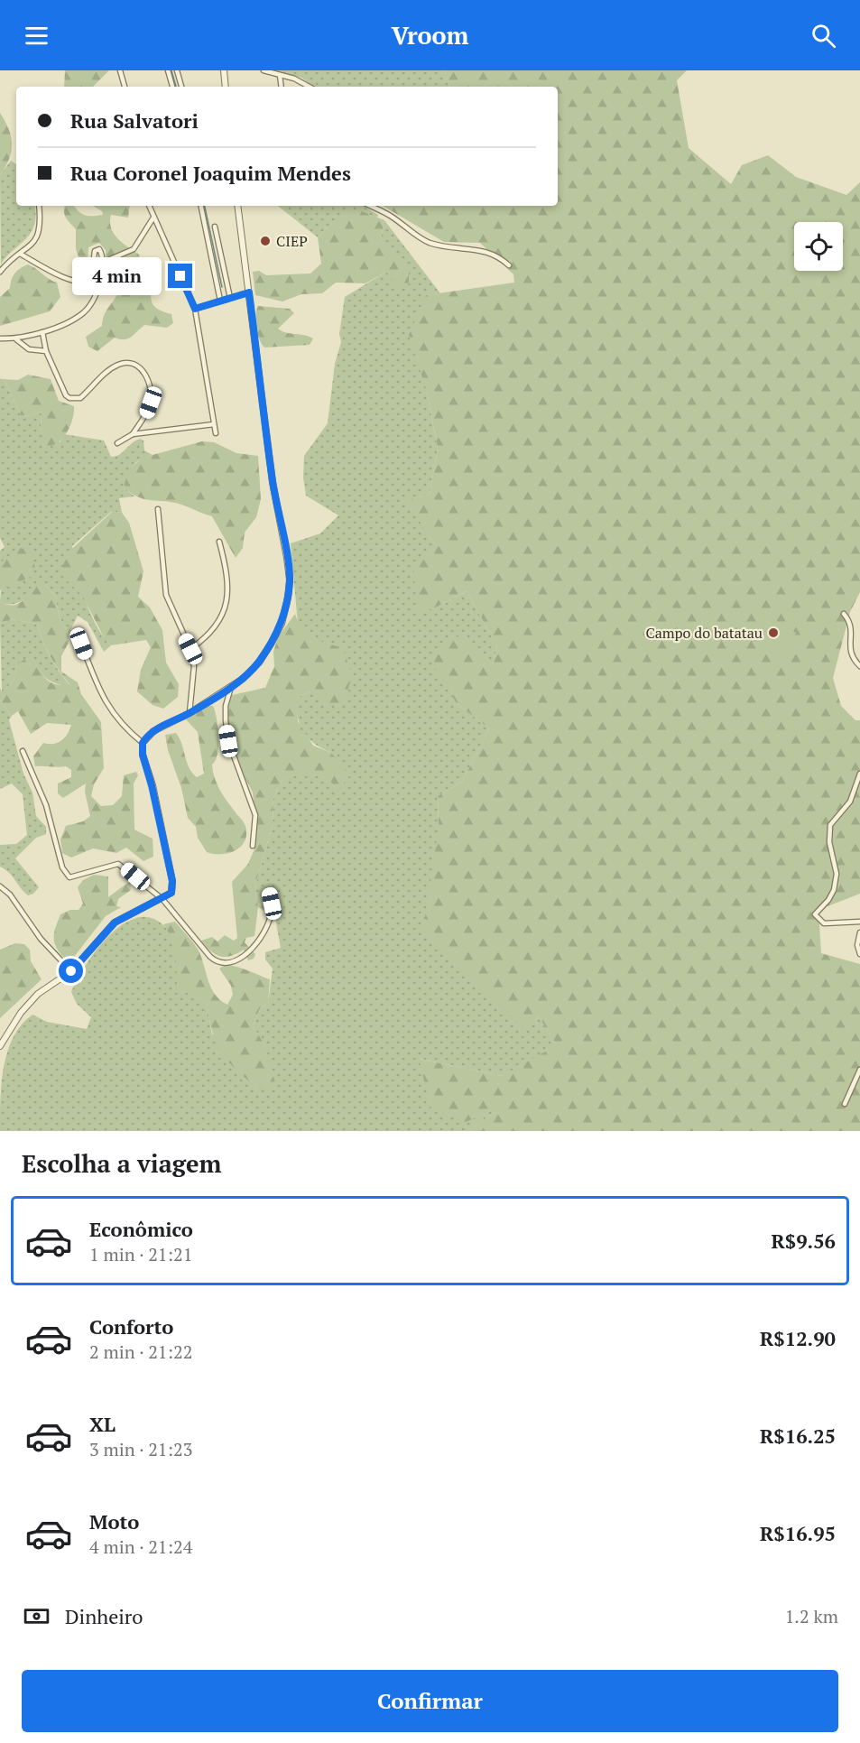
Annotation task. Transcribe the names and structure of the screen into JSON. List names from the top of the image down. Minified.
{"places":["CIEP","Campo do batatau"],"page":{"header":"Vroom","banner":["Rua Salvatori","Rua Coronel Joaquim Mendes"],"bubble":"4 min","heading":"Escolha a viagem","list":[{"name":"Econômico","note":"1 min · 21:21","value":"R$9.56"},{"name":"Conforto","note":"2 min · 21:22","value":"R$12.90"},{"name":"XL","note":"3 min · 21:23","value":"R$16.25"},{"name":"Moto","note":"4 min · 21:24","value":"R$16.95"}],"pay":["Dinheiro","1.2 km"],"buttons":"Confirmar"}}
